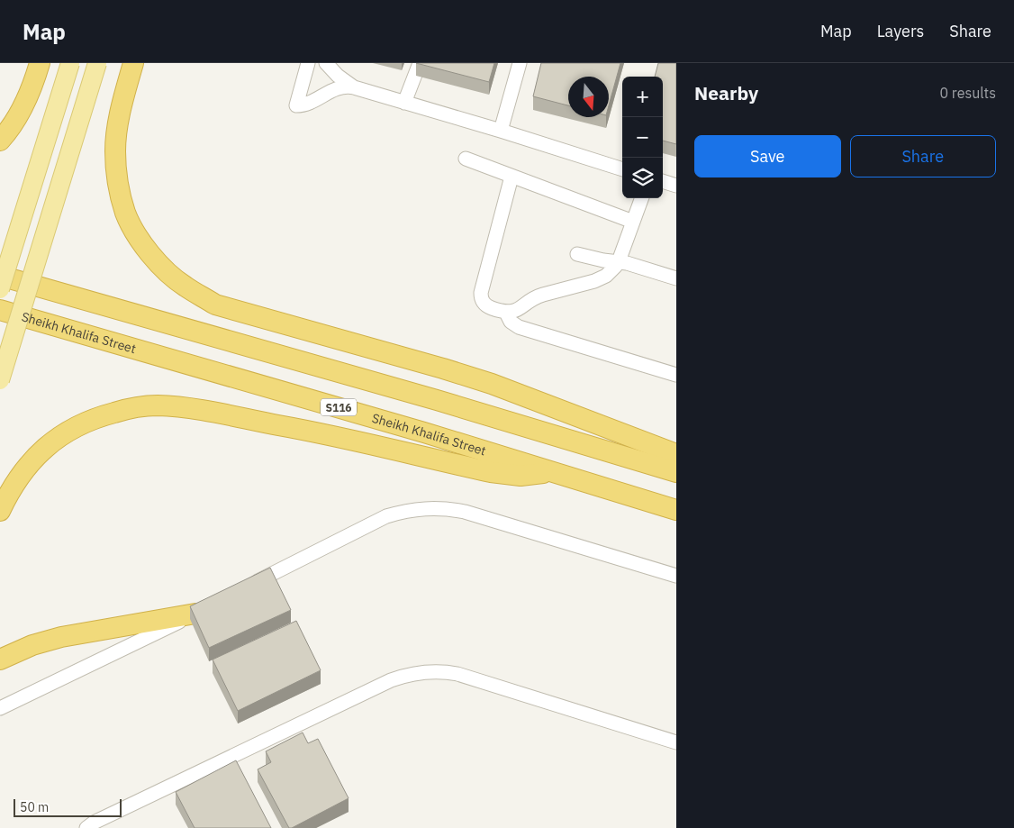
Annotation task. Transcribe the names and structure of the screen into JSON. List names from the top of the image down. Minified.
{"streets":{"highway":["Sheikh Khalifa Street","S116"]},"scale_bar":"50 m","north":"bottom","page":{"header":"Map","nav":["Map","Layers","Share"],"heading":["Nearby","0 results"],"map_buttons":["+","−"],"buttons":["Save","Share"],"scale":"50 m"}}
